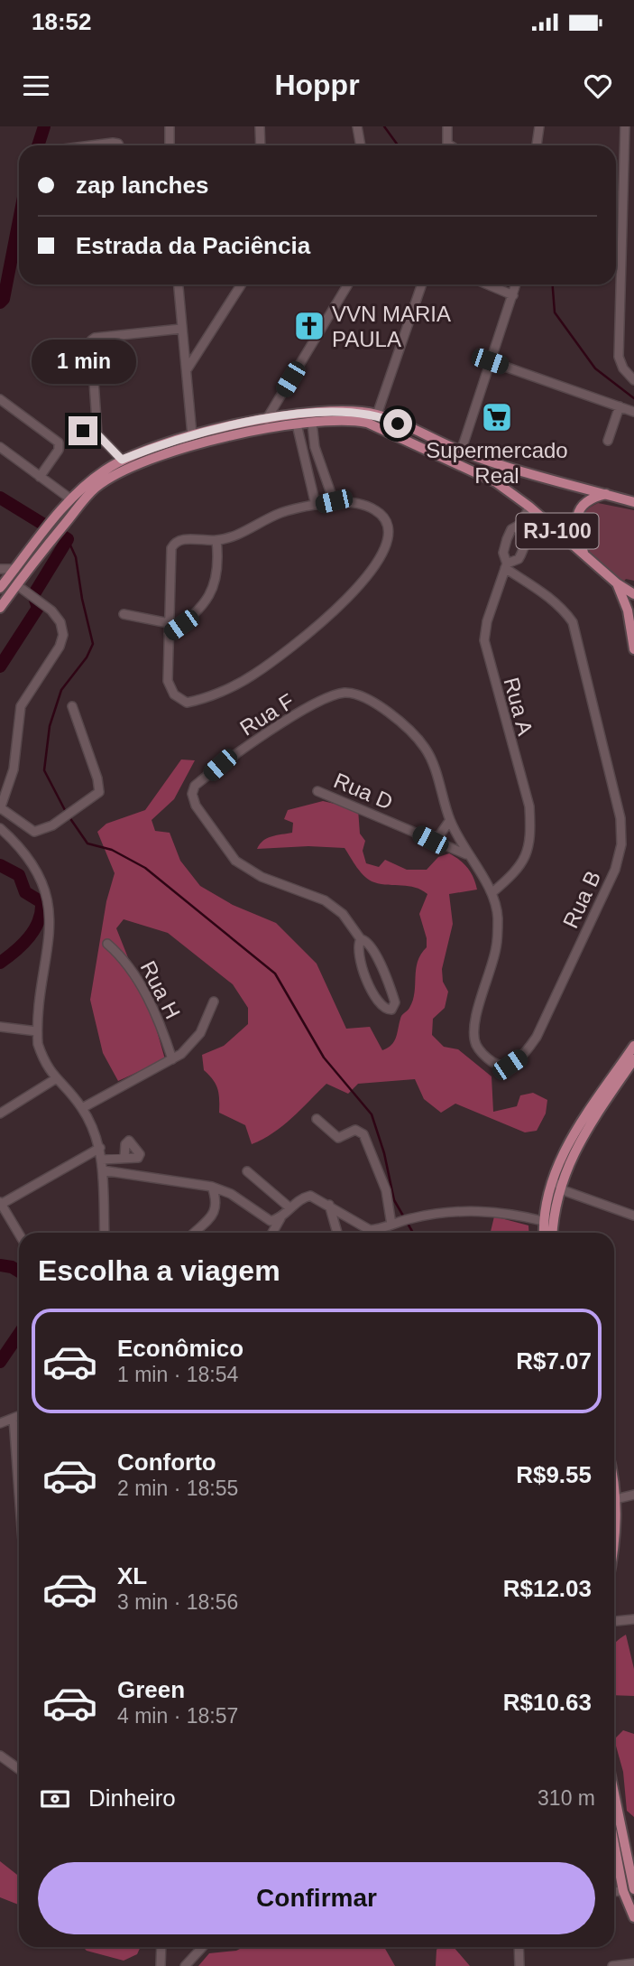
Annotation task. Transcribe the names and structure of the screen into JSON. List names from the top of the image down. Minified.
{"streets":{"main road":["RJ-100"],"street":["Rua A","Rua F","Rua D","Rua B","Rua H"]},"crossings":[["Rua A","Rua F"],["Rua A","Rua B"],["Rua F","Rua D"],["Rua F","Rua B"]],"places":{"church":["VVN MARIA PAULA"],"supermarket":["Supermercado Real"]},"page":{"status":"18:52","header":"Hoppr","banner":["zap lanches","Estrada da Paciência"],"bubble":"1 min","heading":"Escolha a viagem","list":[{"name":"Econômico","note":"1 min · 18:54","value":"R$7.07"},{"name":"Conforto","note":"2 min · 18:55","value":"R$9.55"},{"name":"XL","note":"3 min · 18:56","value":"R$12.03"},{"name":"Green","note":"4 min · 18:57","value":"R$10.63"}],"pay":["Dinheiro","310 m"],"buttons":"Confirmar"}}
